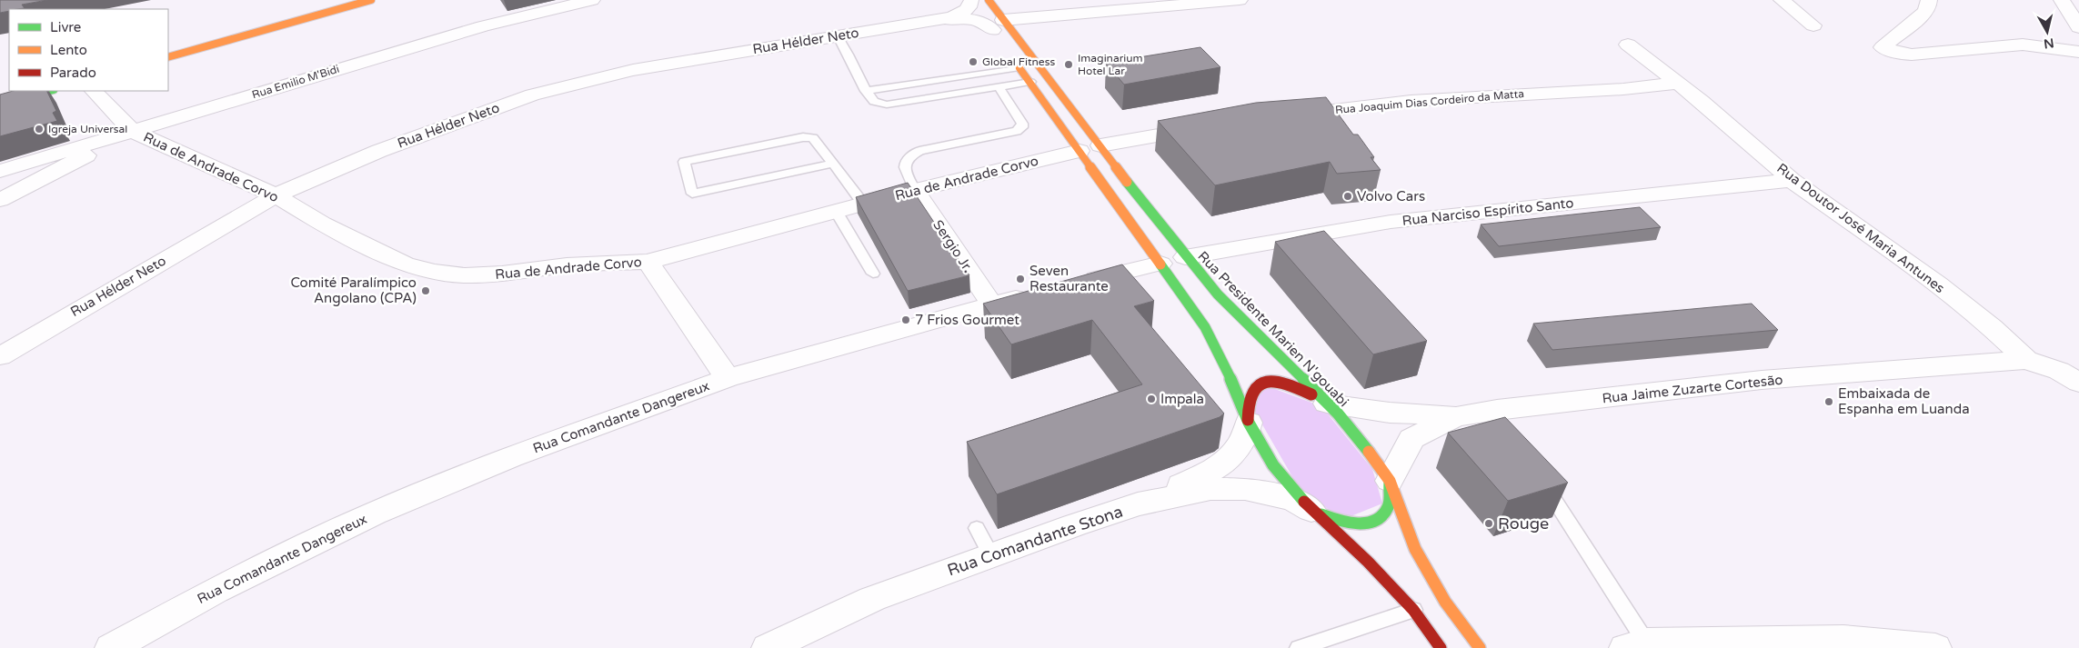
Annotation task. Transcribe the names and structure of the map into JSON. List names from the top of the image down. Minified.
{"streets":{"street":["Rua Hélder Neto","Rua Emilio M'Bidi","Rua Joaquim Dias Cordeiro da Matta","Rua de Andrade Corvo","Rua Narciso Espírito Santo","Rua Doutor José Maria Antunes","Sergio Jr.","Rua Presidente Marien N'gouabi","Rua Jaime Zuzarte Cortesão","Rua Comandante Dangereux","Rua Comandante Stona"]},"crossings":[["Rua Hélder Neto","Rua de Andrade Corvo"],["Rua Hélder Neto","Rua Presidente Marien N'gouabi"],["Rua Emilio M'Bidi","Rua de Andrade Corvo"],["Rua Joaquim Dias Cordeiro da Matta","Rua Doutor José Maria Antunes"],["Rua de Andrade Corvo","Sergio Jr."],["Rua de Andrade Corvo","Rua Presidente Marien N'gouabi"],["Rua Narciso Espírito Santo","Rua Doutor José Maria Antunes"],["Rua Narciso Espírito Santo","Rua Presidente Marien N'gouabi"],["Rua Doutor José Maria Antunes","Rua Jaime Zuzarte Cortesão"],["Sergio Jr.","Rua Comandante Dangereux"],["Rua Presidente Marien N'gouabi","Rua Jaime Zuzarte Cortesão"],["Rua Presidente Marien N'gouabi","Rua Comandante Stona"]],"places":["Global Fitness","Imaginarium Hotel Lar","Igreja Universal","Volvo Cars","Seven Restaurante","Comité Paralímpico Angolano (CPA)","7 Frios Gourmet","Impala","Embaixada de Espanha em Luanda","Rouge"],"legend":["Livre","Lento","Parado"],"north":"bottom"}
